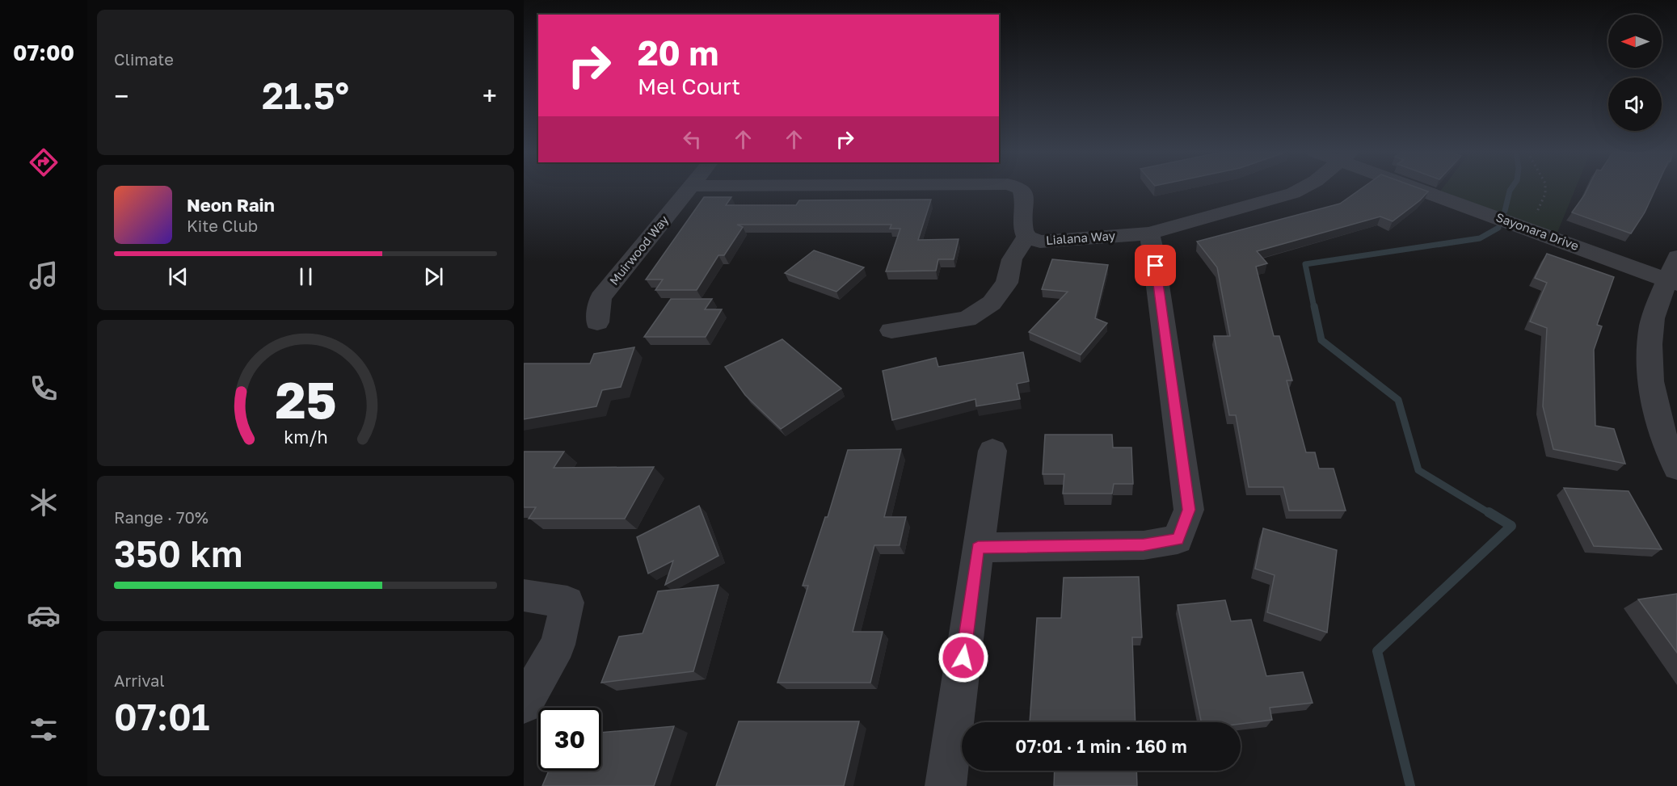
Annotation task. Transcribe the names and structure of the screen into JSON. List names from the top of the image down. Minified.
{"streets":{"street":["Sayonara Drive","Lialana Way","Muirwood Way"]},"north":"left","page":{"tabs":"07:00","tile":["Climate",["Range · 70%","350 km"],["Arrival","07:01"]],"turn":["20 m","Mel Court"],"heat":["−","21.5°","+"],"song":["Neon Rain","Kite Club"],"limit":"30","trip":"07:01 · 1 min · 160 m","gauge":["25","km/h"]}}
